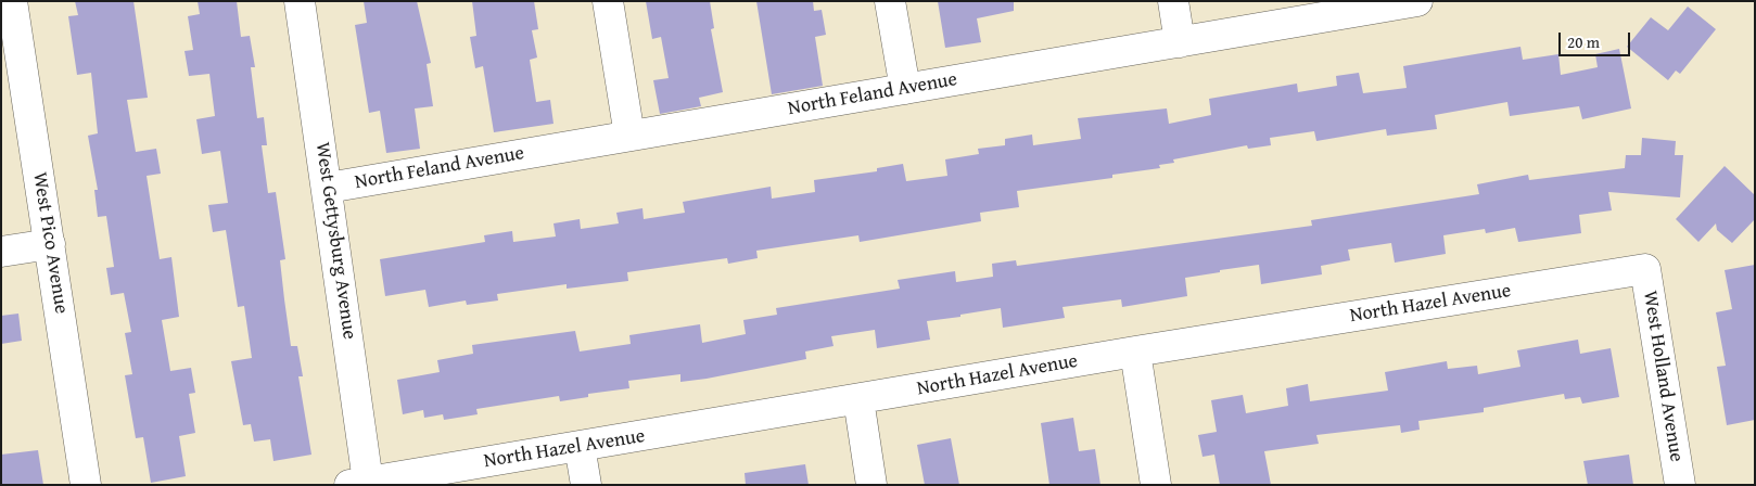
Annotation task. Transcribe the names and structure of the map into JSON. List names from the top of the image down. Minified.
{"streets":{"street":["North Feland Avenue","West Gettysburg Avenue","West Pico Avenue","North Hazel Avenue","West Holland Avenue"]},"crossings":[["North Feland Avenue","West Gettysburg Avenue"],["West Gettysburg Avenue","North Hazel Avenue"],["North Hazel Avenue","West Holland Avenue"]],"scale_bar":"20 m"}
